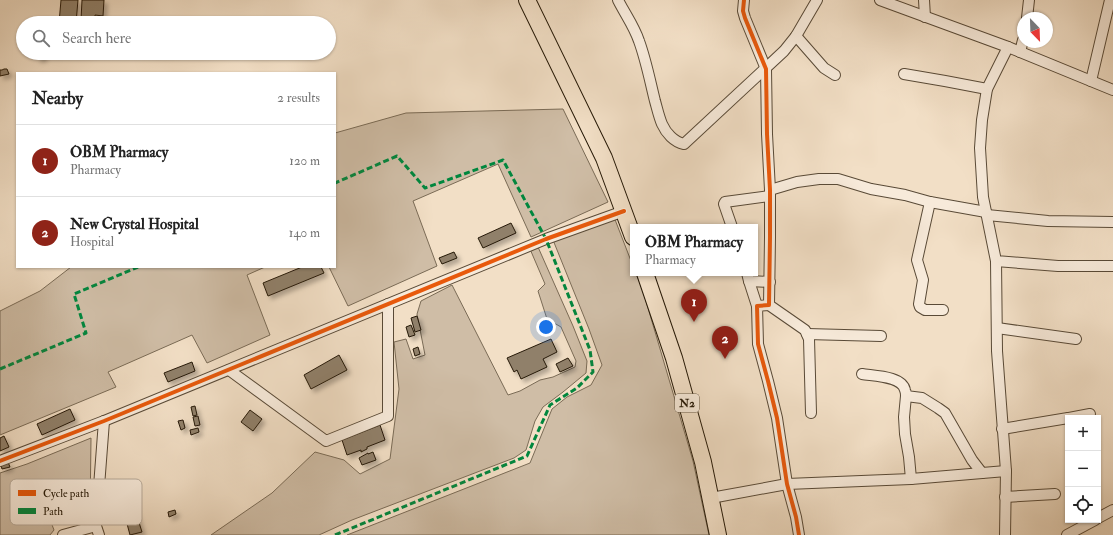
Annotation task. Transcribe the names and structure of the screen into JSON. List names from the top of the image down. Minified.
{"streets":{"highway":["N2"]},"legend":["Cycle path","Path"],"north":"bottom right","page":{"search":"Search here","heading":["Nearby","2 results"],"list":[{"mark":"1","name":"OBM Pharmacy","note":"Pharmacy","value":"120 m"},{"mark":"2","name":"New Crystal Hospital","note":"Hospital","value":"140 m"}],"popup":["OBM Pharmacy","Pharmacy"],"pins":["1","2"],"map_buttons":["+","−"]}}
